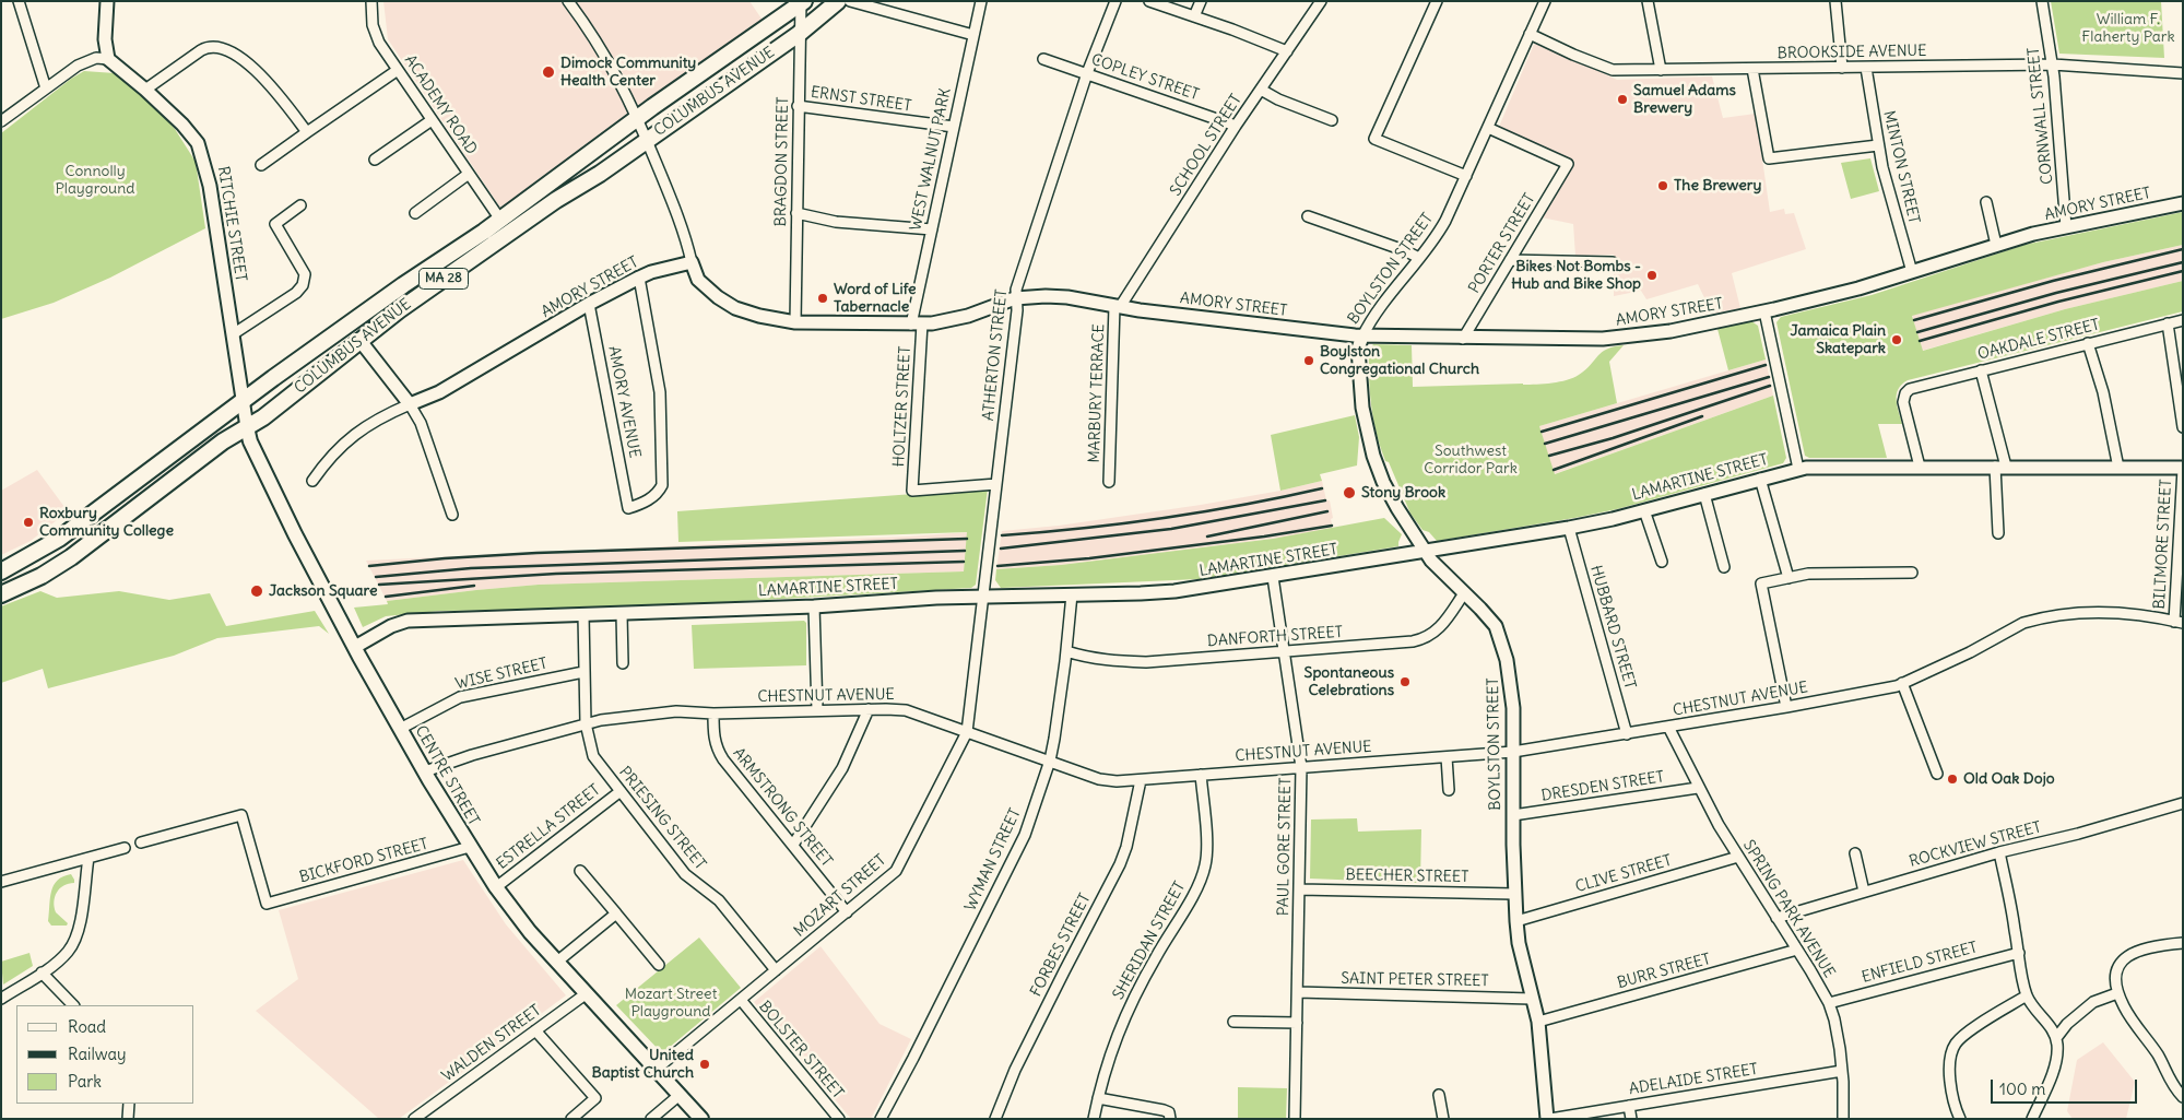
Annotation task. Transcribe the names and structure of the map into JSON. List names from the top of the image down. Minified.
{"streets":{"main road":["COLUMBUS AVENUE","MA 28","CENTRE STREET"],"street":["BROOKSIDE AVENUE","COPLEY STREET","ERNST STREET","ACADEMY ROAD","CORNWALL STREET","SCHOOL STREET","WEST WALNUT PARK","BRAGDON STREET","MINTON STREET","AMORY STREET","RITCHIE STREET","PORTER STREET","BOYLSTON STREET","OAKDALE STREET","ATHERTON STREET","MARBURY TERRACE","AMORY AVENUE","HOLTZER STREET","LAMARTINE STREET","BILTMORE STREET","HUBBARD STREET","DANFORTH STREET","WISE STREET","CHESTNUT AVENUE","DRESDEN STREET","ARMSTRONG STREET","PRIESING STREET","ESTRELLA STREET","ROCKVIEW STREET","PAUL GORE STREET","WYMAN STREET","BICKFORD STREET","CLIVE STREET","BEECHER STREET","MOZART STREET","SPRING PARK AVENUE","SHERIDAN STREET","FORBES STREET","ENFIELD STREET","BURR STREET","SAINT PETER STREET","WALDEN STREET","BOLSTER STREET","ADELAIDE STREET"]},"crossings":[["BROOKSIDE AVENUE","CORNWALL STREET"],["BROOKSIDE AVENUE","MINTON STREET"],["BROOKSIDE AVENUE","BOYLSTON STREET"],["COPLEY STREET","SCHOOL STREET"],["COPLEY STREET","ATHERTON STREET"],["COLUMBUS AVENUE","ACADEMY ROAD"],["COLUMBUS AVENUE","BRAGDON STREET"],["COLUMBUS AVENUE","RITCHIE STREET"],["COLUMBUS AVENUE","CENTRE STREET"],["ERNST STREET","WEST WALNUT PARK"],["ERNST STREET","BRAGDON STREET"],["CORNWALL STREET","AMORY STREET"],["SCHOOL STREET","AMORY STREET"],["SCHOOL STREET","MARBURY TERRACE"],["WEST WALNUT PARK","AMORY STREET"],["WEST WALNUT PARK","HOLTZER STREET"],["BRAGDON STREET","AMORY STREET"],["MINTON STREET","AMORY STREET"],["AMORY STREET","PORTER STREET"],["AMORY STREET","BOYLSTON STREET"],["AMORY STREET","ATHERTON STREET"],["AMORY STREET","MARBURY TERRACE"],["AMORY STREET","AMORY AVENUE"],["AMORY STREET","HOLTZER STREET"],["RITCHIE STREET","CENTRE STREET"],["PORTER STREET","BOYLSTON STREET"],["BOYLSTON STREET","LAMARTINE STREET"],["BOYLSTON STREET","DANFORTH STREET"],["BOYLSTON STREET","CHESTNUT AVENUE"],["BOYLSTON STREET","DRESDEN STREET"],["BOYLSTON STREET","CLIVE STREET"],["BOYLSTON STREET","BEECHER STREET"],["BOYLSTON STREET","BURR STREET"],["BOYLSTON STREET","SAINT PETER STREET"],["BOYLSTON STREET","ADELAIDE STREET"],["OAKDALE STREET","LAMARTINE STREET"],["ATHERTON STREET","HOLTZER STREET"],["ATHERTON STREET","LAMARTINE STREET"],["ATHERTON STREET","MOZART STREET"],["LAMARTINE STREET","BILTMORE STREET"],["LAMARTINE STREET","HUBBARD STREET"],["LAMARTINE STREET","CENTRE STREET"],["LAMARTINE STREET","PRIESING STREET"],["LAMARTINE STREET","PAUL GORE STREET"],["LAMARTINE STREET","WYMAN STREET"],["LAMARTINE STREET","MOZART STREET"],["BILTMORE STREET","CHESTNUT AVENUE"],["HUBBARD STREET","CHESTNUT AVENUE"],["DANFORTH STREET","PAUL GORE STREET"],["DANFORTH STREET","WYMAN STREET"],["WISE STREET","CENTRE STREET"],["WISE STREET","PRIESING STREET"],["CHESTNUT AVENUE","CENTRE STREET"],["CHESTNUT AVENUE","ARMSTRONG STREET"],["CHESTNUT AVENUE","PRIESING STREET"],["CHESTNUT AVENUE","PAUL GORE STREET"],["CHESTNUT AVENUE","WYMAN STREET"],["CHESTNUT AVENUE","MOZART STREET"],["CHESTNUT AVENUE","SPRING PARK AVENUE"],["CHESTNUT AVENUE","SHERIDAN STREET"],["CHESTNUT AVENUE","FORBES STREET"],["CENTRE STREET","ESTRELLA STREET"],["CENTRE STREET","BICKFORD STREET"],["CENTRE STREET","MOZART STREET"],["CENTRE STREET","WALDEN STREET"],["DRESDEN STREET","SPRING PARK AVENUE"],["ARMSTRONG STREET","MOZART STREET"],["PRIESING STREET","ESTRELLA STREET"],["PRIESING STREET","MOZART STREET"],["ROCKVIEW STREET","SPRING PARK AVENUE"],["PAUL GORE STREET","BEECHER STREET"],["PAUL GORE STREET","SAINT PETER STREET"],["CLIVE STREET","SPRING PARK AVENUE"],["MOZART STREET","BOLSTER STREET"],["SPRING PARK AVENUE","ENFIELD STREET"],["SPRING PARK AVENUE","BURR STREET"],["SPRING PARK AVENUE","ADELAIDE STREET"]],"parks":["William F. Flaherty Park","Connolly Playground","Southwest Corridor Park","Mozart Street Playground"],"places":["Dimock Community Health Center","Samuel Adams Brewery","The Brewery","Bikes Not Bombs - Hub and Bike Shop","Word of Life Tabernacle","Jamaica Plain Skatepark","Boylston Congregational Church","Stony Brook","Roxbury Community College","Jackson Square","Spontaneous Celebrations","Old Oak Dojo","United Baptist Church"],"legend":["Road","Railway","Park"],"scale_bar":"100 m"}
